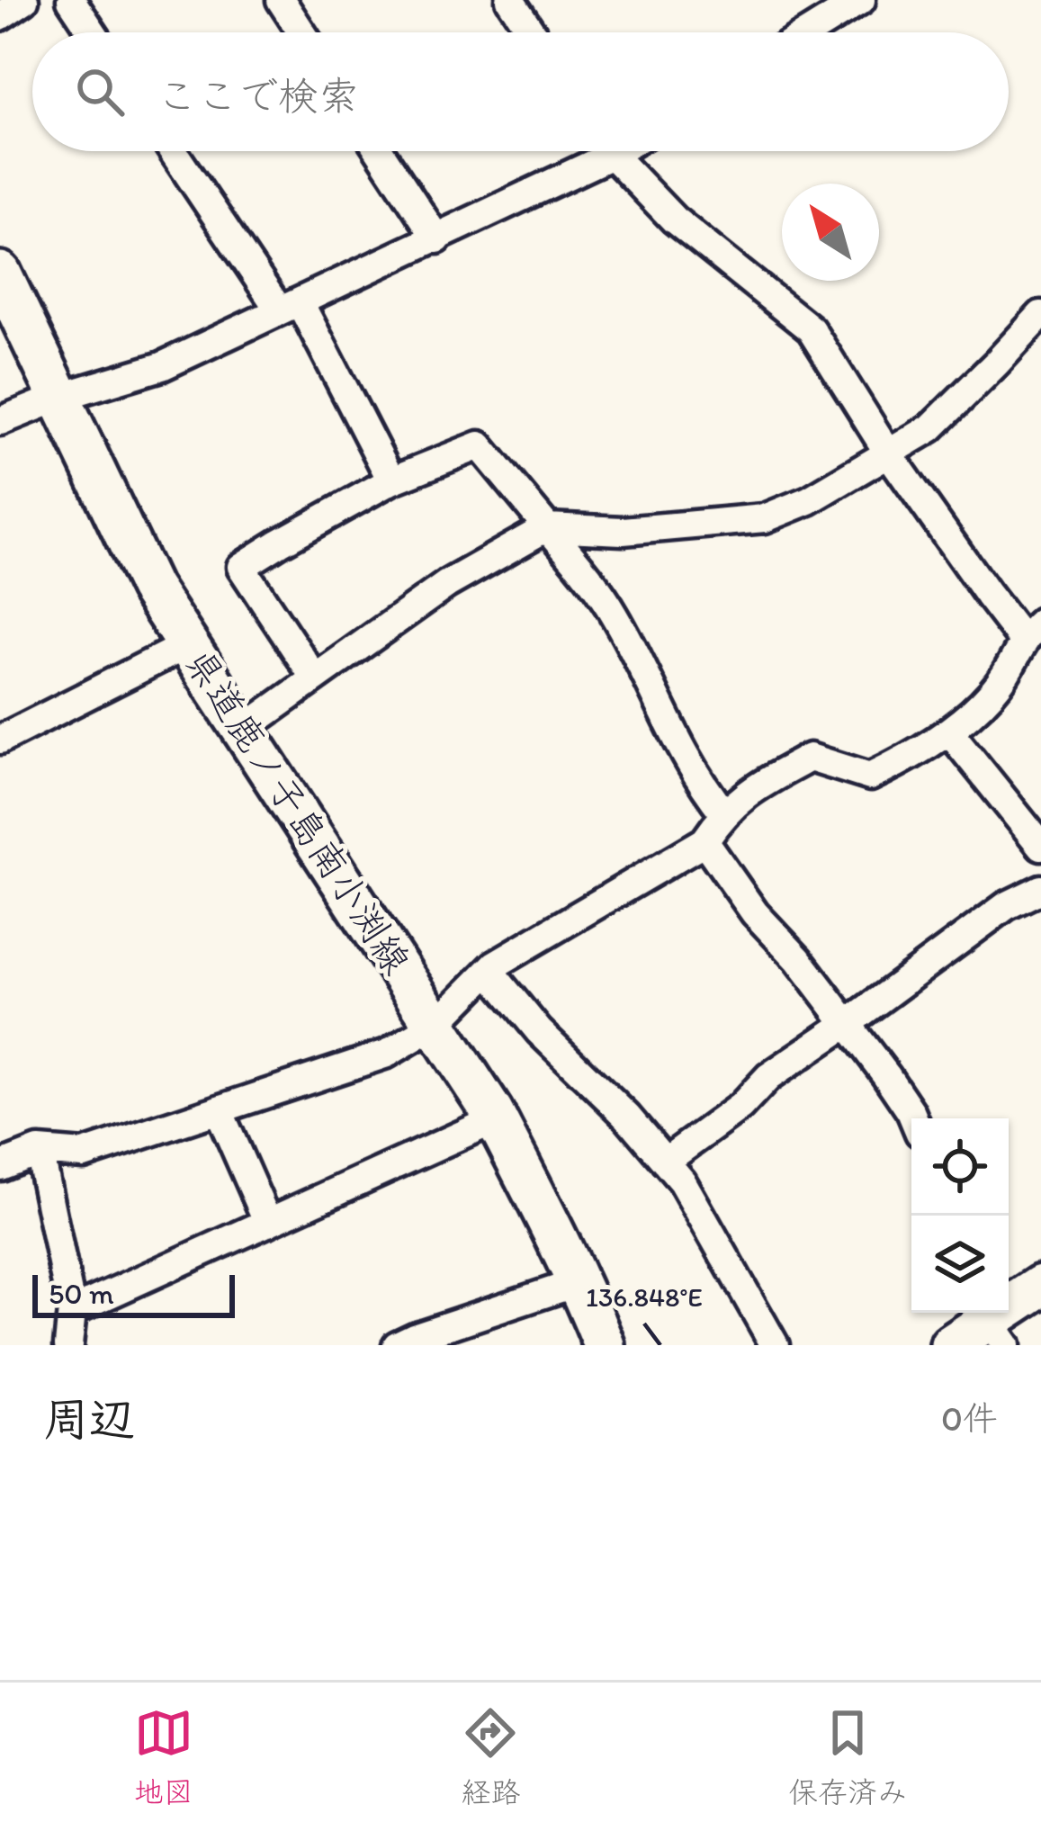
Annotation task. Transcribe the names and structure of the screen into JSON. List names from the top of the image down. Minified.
{"streets":{"main road":["県道鹿ノ子島南小渕線"]},"scale_bar":"50 m","north":"top left","page":{"search":"ここで検索","scale":"50 m","heading":["周辺","0件"],"nav":["地図","経路","保存済み"]},"coordinates":["136.848°E"]}
